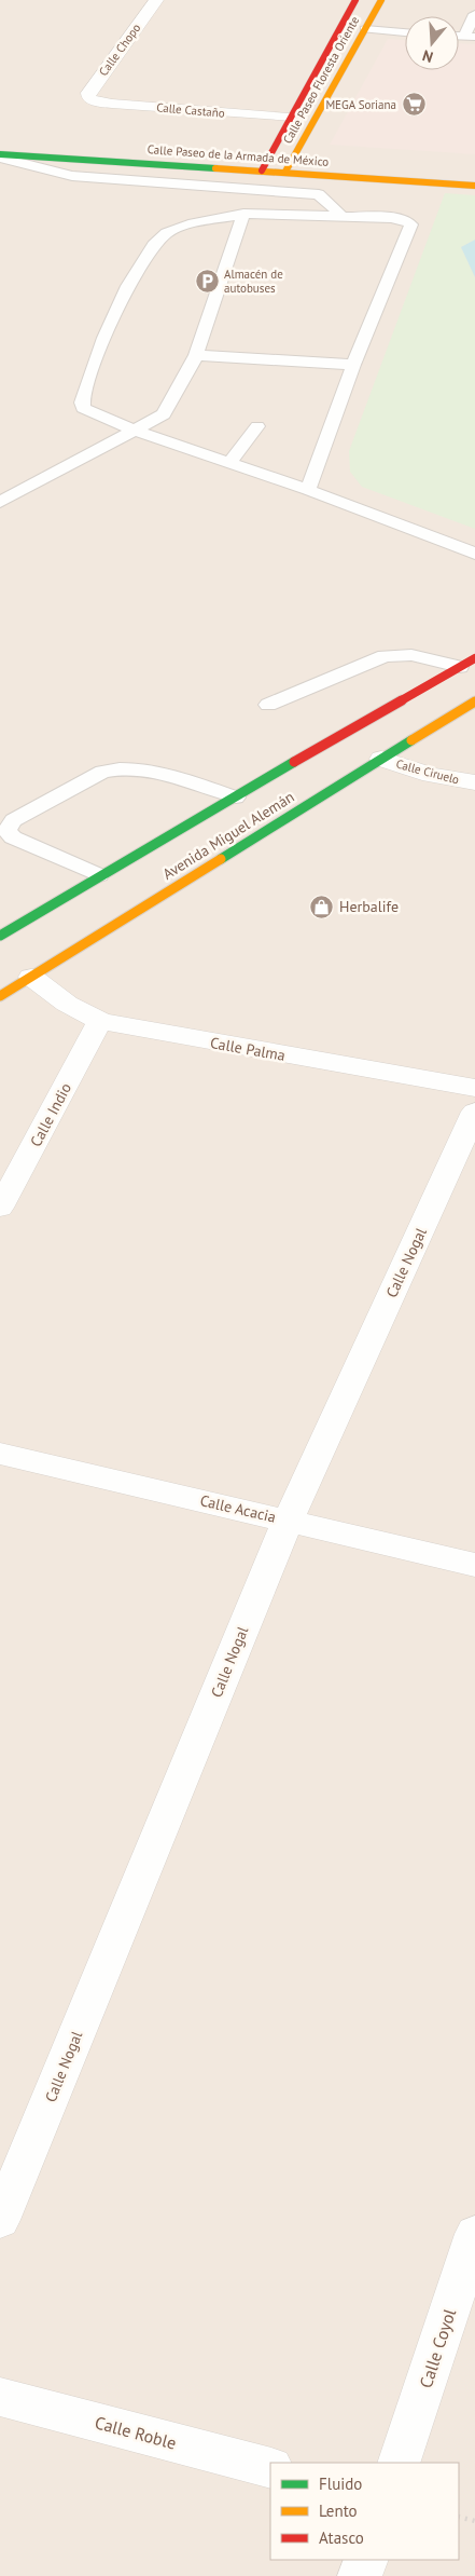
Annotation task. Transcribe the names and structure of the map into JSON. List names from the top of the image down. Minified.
{"streets":{"main road":["Calle Paseo Floresta Oriente","Calle Paseo de la Armada de México","Avenida Miguel Alemán"],"street":["Calle Chopo","Calle Castaño","Calle Ciruelo","Calle Palma","Calle Indio","Calle Nogal","Calle Acacia","Calle Coyol","Calle Roble"]},"crossings":[["Calle Chopo","Calle Castaño"],["Calle Paseo Floresta Oriente","Calle Castaño"],["Calle Paseo Floresta Oriente","Calle Paseo de la Armada de México"],["Calle Ciruelo","Avenida Miguel Alemán"],["Avenida Miguel Alemán","Calle Palma"],["Calle Palma","Calle Indio"],["Calle Nogal","Calle Acacia"]],"places":{"supermarket":["MEGA Soriana"],"parking":["Almacén de autobuses"],"shop":["Herbalife"]},"legend":["Fluido","Lento","Atasco"],"north":"bottom"}
